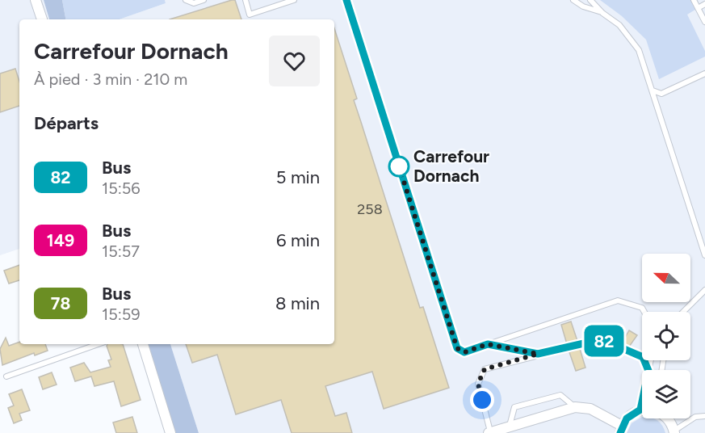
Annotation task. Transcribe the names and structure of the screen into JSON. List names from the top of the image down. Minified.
{"places":["Carrefour Dornach"],"lines":["bus line 82"],"house_numbers":["258"],"north":"left","page":{"on_map":"82","heading":[["Carrefour Dornach","À pied · 3 min · 210 m"],"Départs"],"list":[{"mark":"82","name":"Bus","note":"15:56","value":"5 min"},{"mark":"149","name":"Bus","note":"15:57","value":"6 min"},{"mark":"78","name":"Bus","note":"15:59","value":"8 min"}]}}
